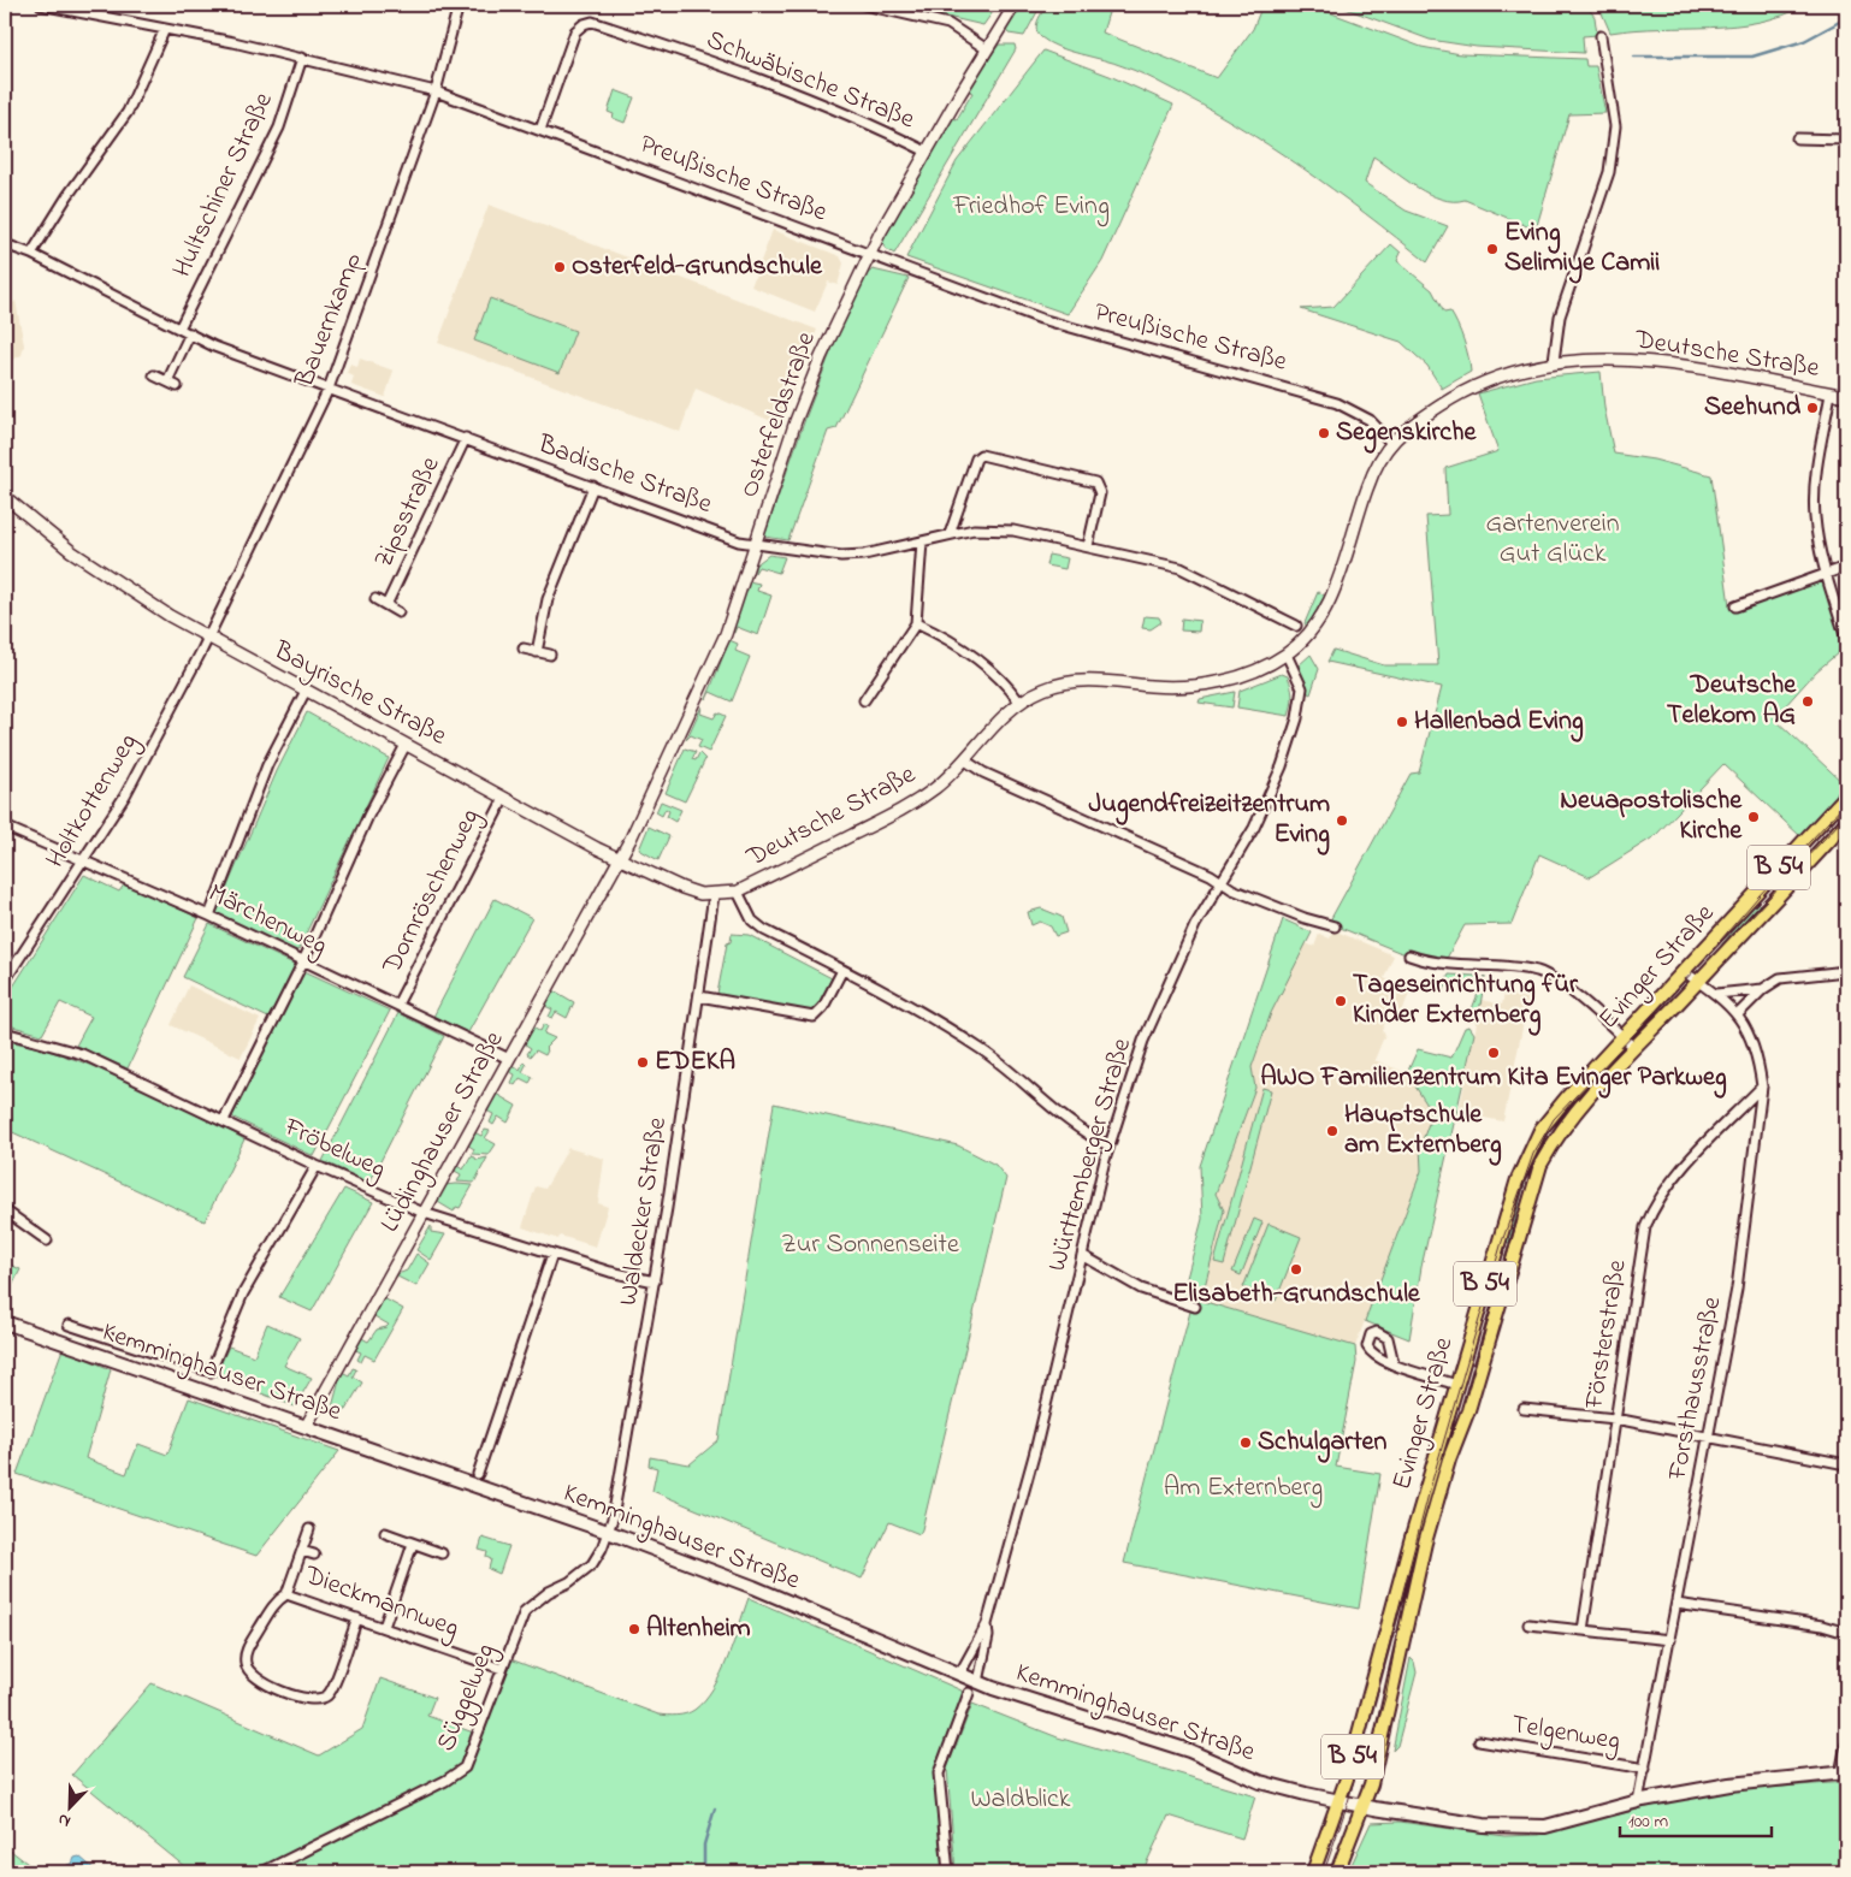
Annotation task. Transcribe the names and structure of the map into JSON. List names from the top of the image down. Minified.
{"streets":{"main road":["B 54","Evinger Straße","Kemminghauser Straße"],"street":["Schwäbische Straße","Preußische Straße","Hultschiner Straße","Bauernkamp","Deutsche Straße","Osterfeldstraße","Badische Straße","Zipsstraße","Bayrische Straße","Holtkottenweg","Dornröschenweg","Märchenweg","Lüdinghauser Straße","Fröbelweg","Württemberger Straße","Waldecker Straße","Försterstraße","Forsthausstraße","Dieckmannweg","Süggelweg","Telgenweg"]},"crossings":[["Schwäbische Straße","Preußische Straße"],["Schwäbische Straße","Osterfeldstraße"],["Preußische Straße","Hultschiner Straße"],["Preußische Straße","Bauernkamp"],["Preußische Straße","Deutsche Straße"],["Preußische Straße","Osterfeldstraße"],["Hultschiner Straße","Badische Straße"],["Bauernkamp","Badische Straße"],["Bauernkamp","Bayrische Straße"],["Bauernkamp","Holtkottenweg"],["Deutsche Straße","Bayrische Straße"],["Deutsche Straße","Württemberger Straße"],["Deutsche Straße","Waldecker Straße"],["Osterfeldstraße","Badische Straße"],["Osterfeldstraße","Bayrische Straße"],["Osterfeldstraße","Lüdinghauser Straße"],["Badische Straße","Zipsstraße"],["Bayrische Straße","Holtkottenweg"],["Bayrische Straße","Dornröschenweg"],["Bayrische Straße","Lüdinghauser Straße"],["Bayrische Straße","Waldecker Straße"],["Holtkottenweg","Märchenweg"],["Dornröschenweg","Märchenweg"],["Märchenweg","Lüdinghauser Straße"],["Evinger Straße","Kemminghauser Straße"],["Evinger Straße","Forsthausstraße"],["Lüdinghauser Straße","Fröbelweg"],["Lüdinghauser Straße","Kemminghauser Straße"],["Fröbelweg","Waldecker Straße"],["Württemberger Straße","Kemminghauser Straße"],["Waldecker Straße","Kemminghauser Straße"],["Waldecker Straße","Süggelweg"],["Försterstraße","Forsthausstraße"],["Kemminghauser Straße","Forsthausstraße"],["Kemminghauser Straße","Süggelweg"],["Forsthausstraße","Telgenweg"],["Dieckmannweg","Süggelweg"]],"parks":["Friedhof Eving","Gartenverein Gut Glück","Zur Sonnenseite","Am Externberg","Waldblick"],"places":["Eving Selimiye Camii","Osterfeld-Grundschule","Seehund","Segenskirche","Deutsche Telekom AG","Hallenbad Eving","Neuapostolische Kirche","Jugendfreizeitzentrum Eving","Tageseinrichtung für Kinder Externberg","AWO Familienzentrum Kita Evinger Parkweg","EDEKA","Hauptschule am Externberg","Elisabeth-Grundschule","Schulgarten","Altenheim"],"scale_bar":"100 m","north":"bottom left"}
